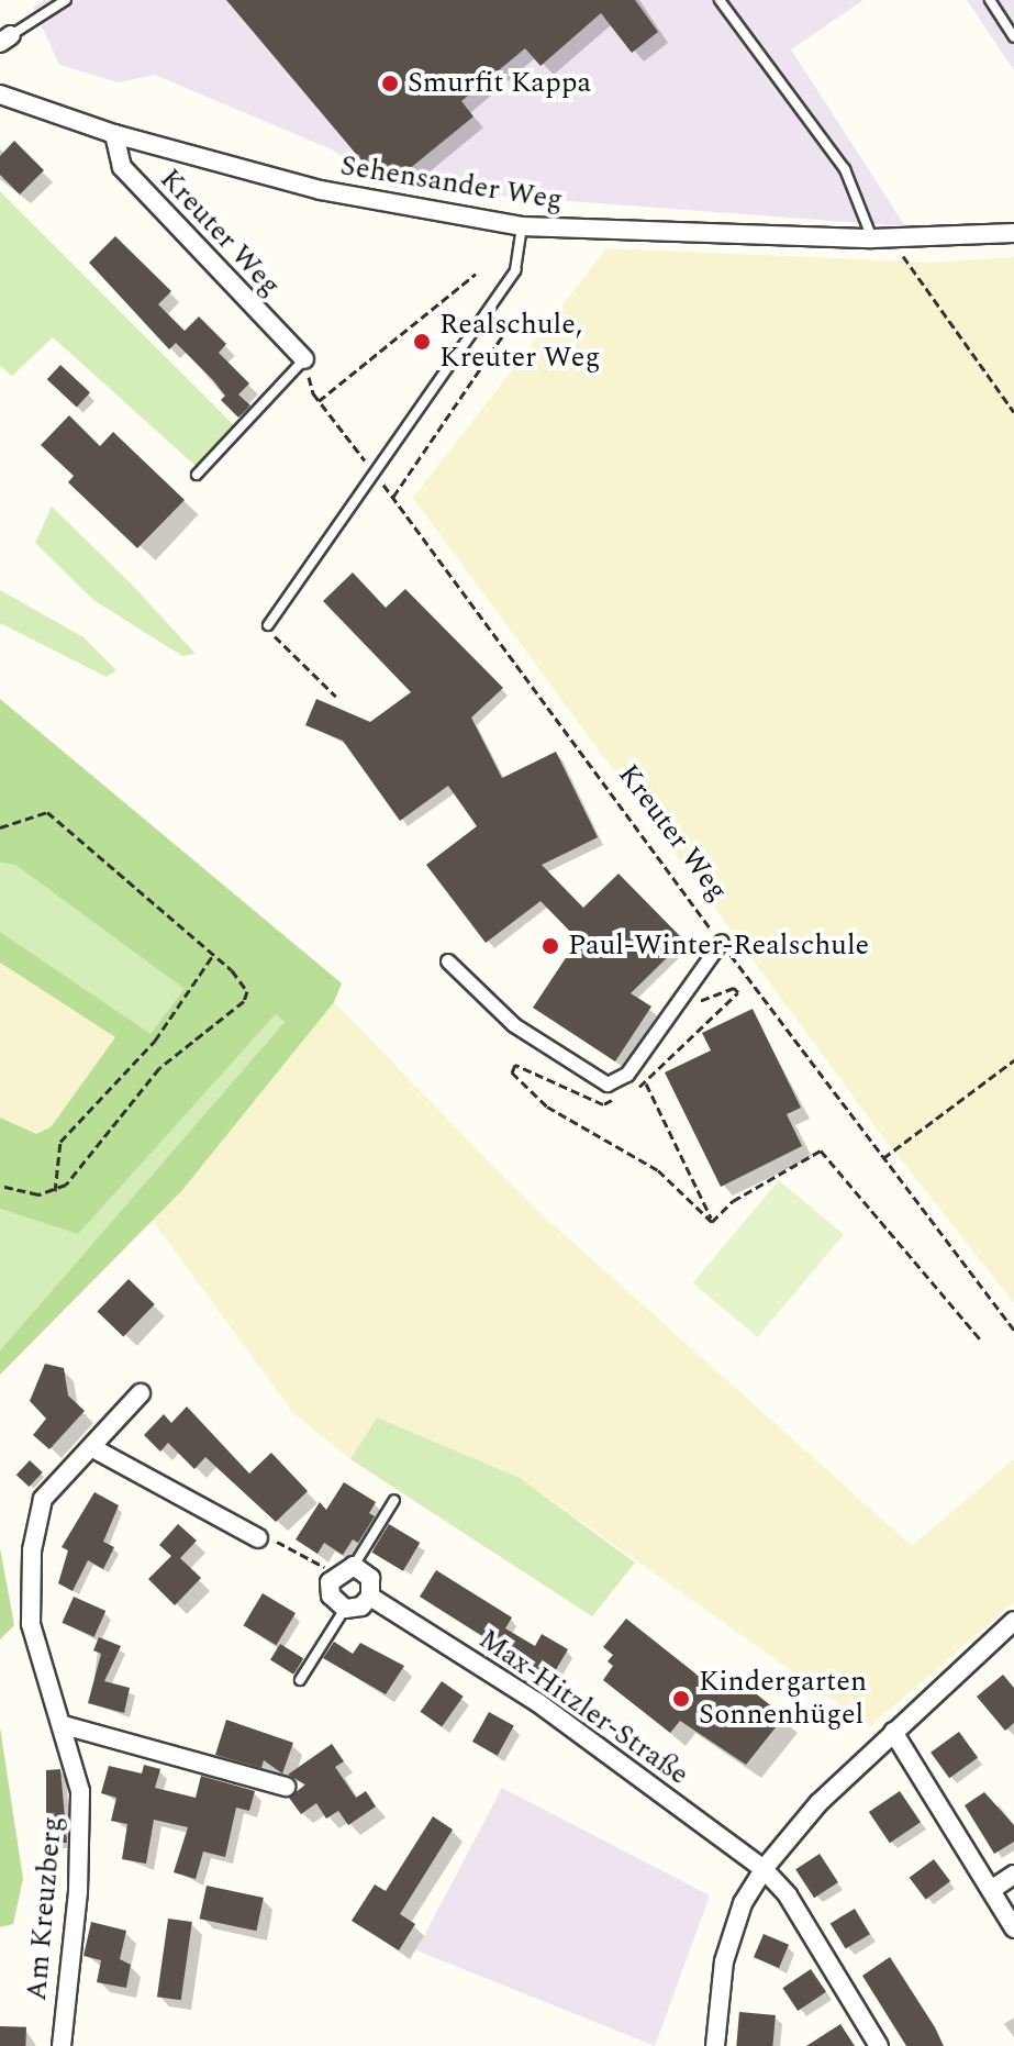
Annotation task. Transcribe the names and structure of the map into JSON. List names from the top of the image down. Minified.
{"streets":{"street":["Sehensander Weg","Kreuter Weg","Max-Hitzler-Straße","Am Kreuzberg"]},"crossings":[["Sehensander Weg","Kreuter Weg"]],"places":["Smurfit Kappa","Realschule, Kreuter Weg","Paul-Winter-Realschule","Kindergarten Sonnenhügel"]}
